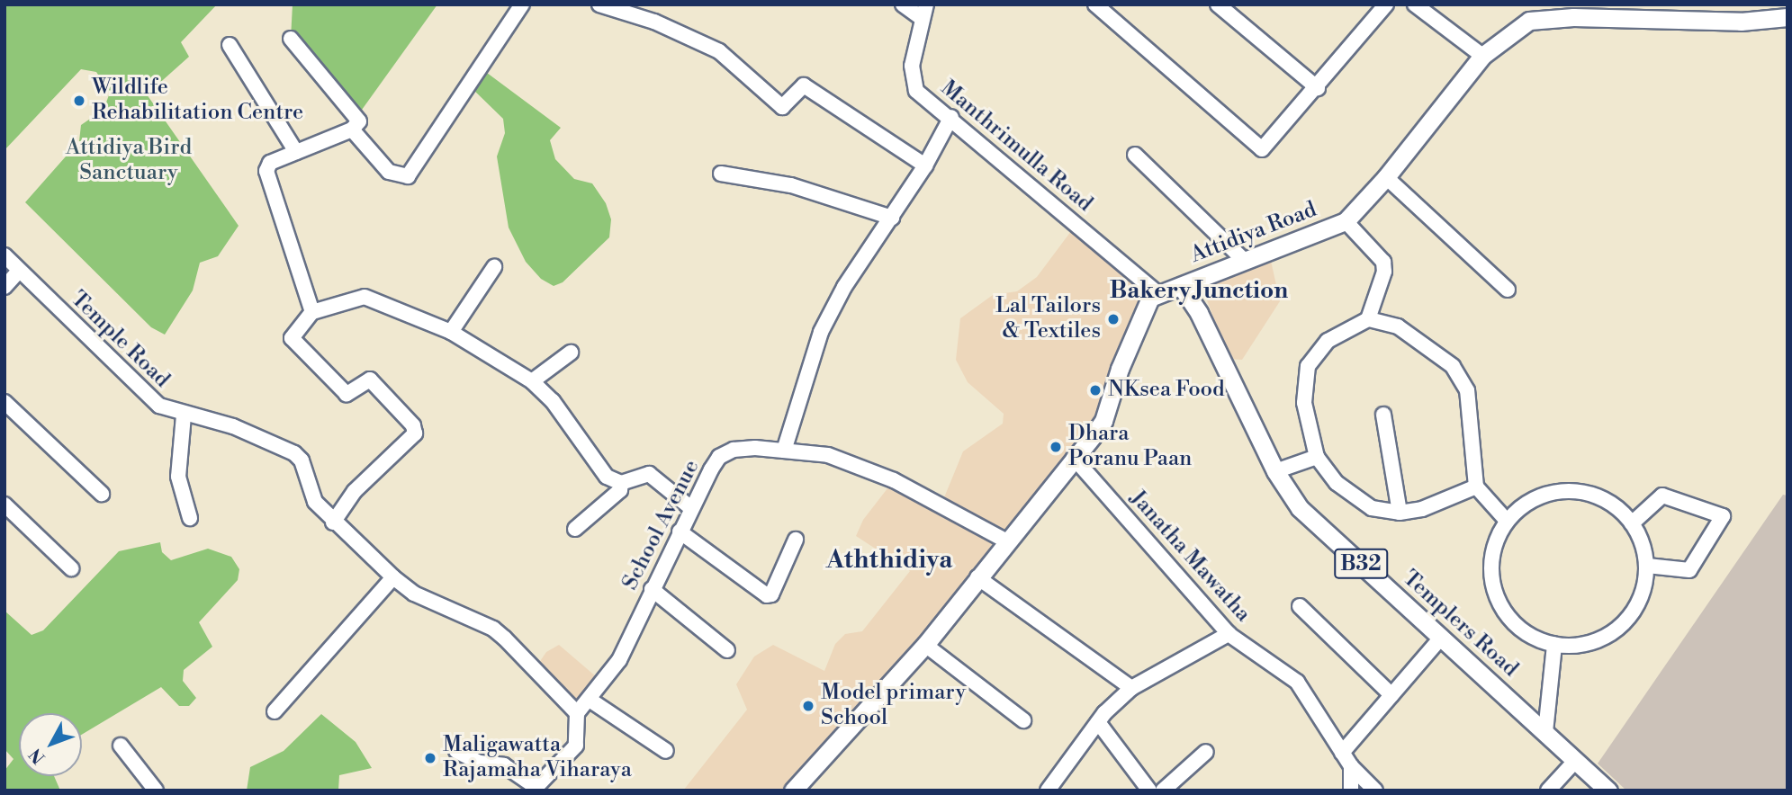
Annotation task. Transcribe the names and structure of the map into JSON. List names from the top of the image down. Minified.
{"streets":{"main road":["Attidiya Road","B32","Templers Road"],"street":["Manthrimulla Road","Temple Road","School Avenue","Janatha Mawatha"]},"crossings":[["Manthrimulla Road","Attidiya Road"],["Attidiya Road","Templers Road"],["Temple Road","School Avenue"]],"districts":["Bakery Junction","Aththidiya"],"parks":["Attidiya Bird Sanctuary"],"places":["Wildlife Rehabilitation Centre","Lal Tailors & Textiles","NKsea Food","Dhara Poranu Paan","Model primary School","Maligawatta Rajamaha Viharaya"],"north":"bottom left"}
